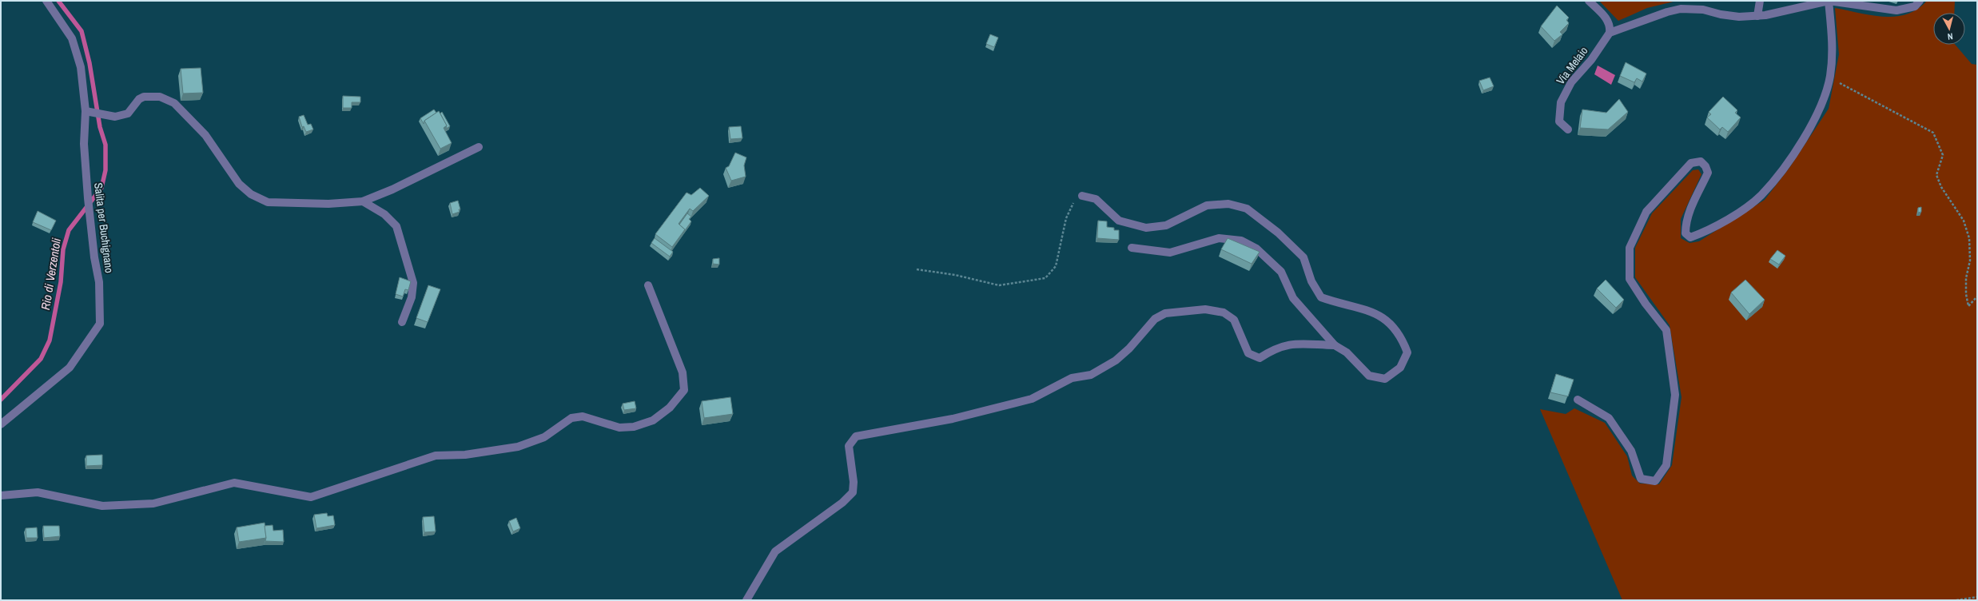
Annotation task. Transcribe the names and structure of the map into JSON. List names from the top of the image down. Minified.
{"streets":{"street":["Via Melaio","Salita per Buchignano"]},"water":["Rio di Verzentoli"],"north":"bottom"}
